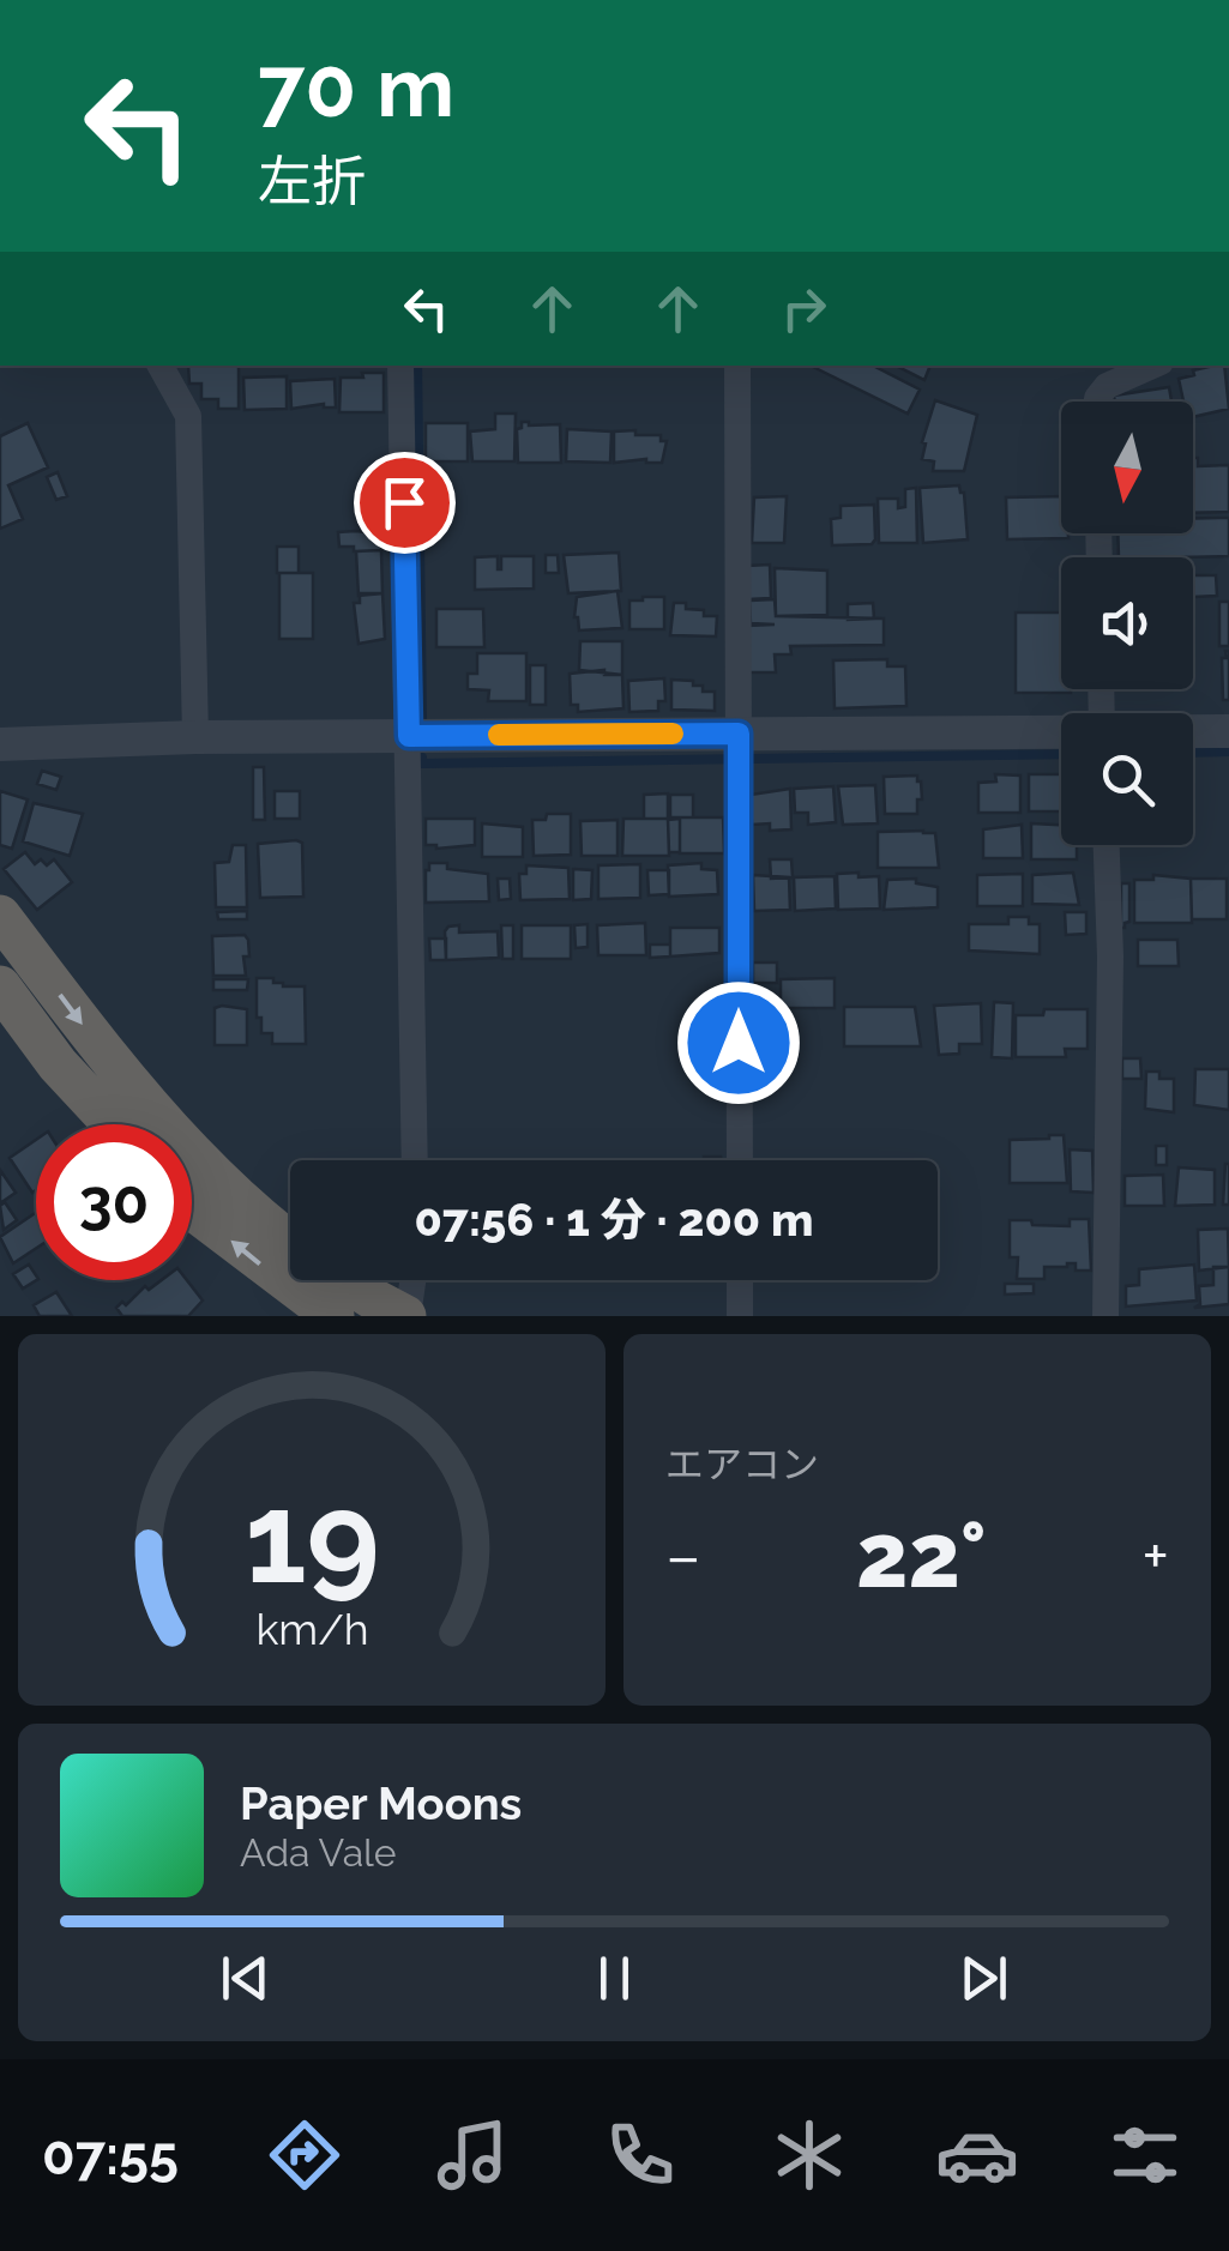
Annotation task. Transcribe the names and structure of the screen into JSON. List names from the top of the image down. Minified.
{"north":"bottom","page":{"turn":["70 m","左折"],"limit":"30","trip":"07:56 · 1 分 · 200 m","tile":"エアコン","heat":["−","22°","+"],"song":["Paper Moons","Ada Vale"],"tabs":"07:55","gauge":["19","km/h"]}}
